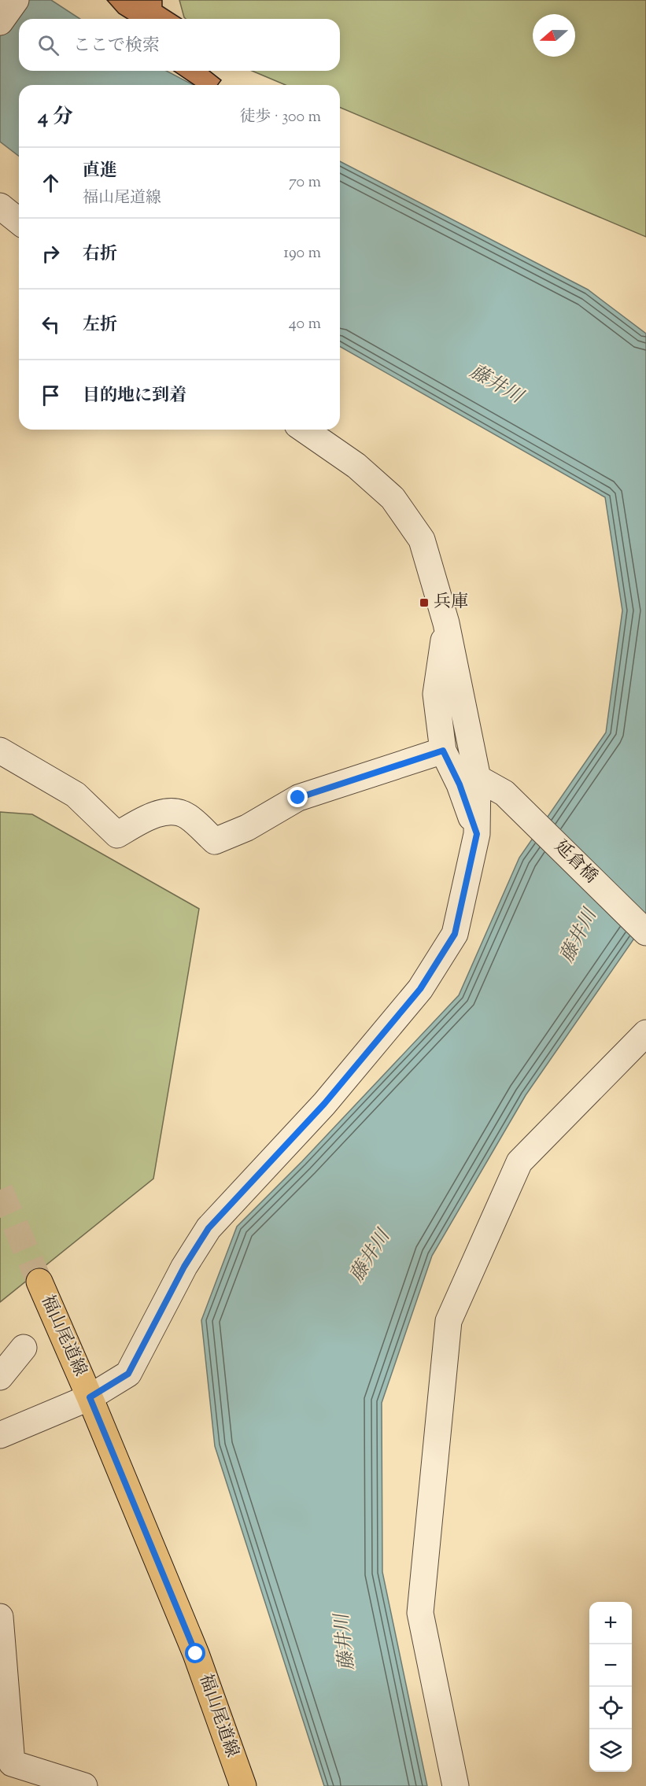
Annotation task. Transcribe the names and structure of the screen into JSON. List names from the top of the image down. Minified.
{"streets":{"main road":["福山尾道線"],"street":["延倉橋"]},"water":["藤井川"],"places":{"transit":["兵庫"]},"north":"left","page":{"search":"ここで検索","heading":["4 分","徒歩 · 300 m"],"list":[["直進","福山尾道線","70 m"],["右折","190 m"],["左折","40 m"],"目的地に到着"],"map_buttons":["+","−"]}}
